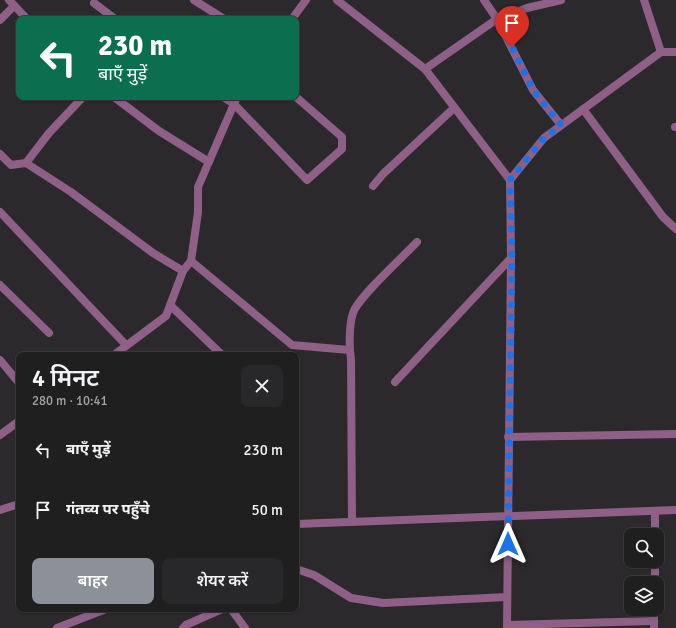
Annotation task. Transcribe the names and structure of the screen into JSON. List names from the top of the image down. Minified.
{"page":{"turn":["230 m","बाएँ मुड़ें"],"heading":["4 मिनट","280 m · 10:41"],"list":[{"name":"बाएँ मुड़ें","value":"230 m"},{"name":"गंतव्य पर पहुँचे","value":"50 m"}],"buttons":["बाहर","शेयर करें"]}}
